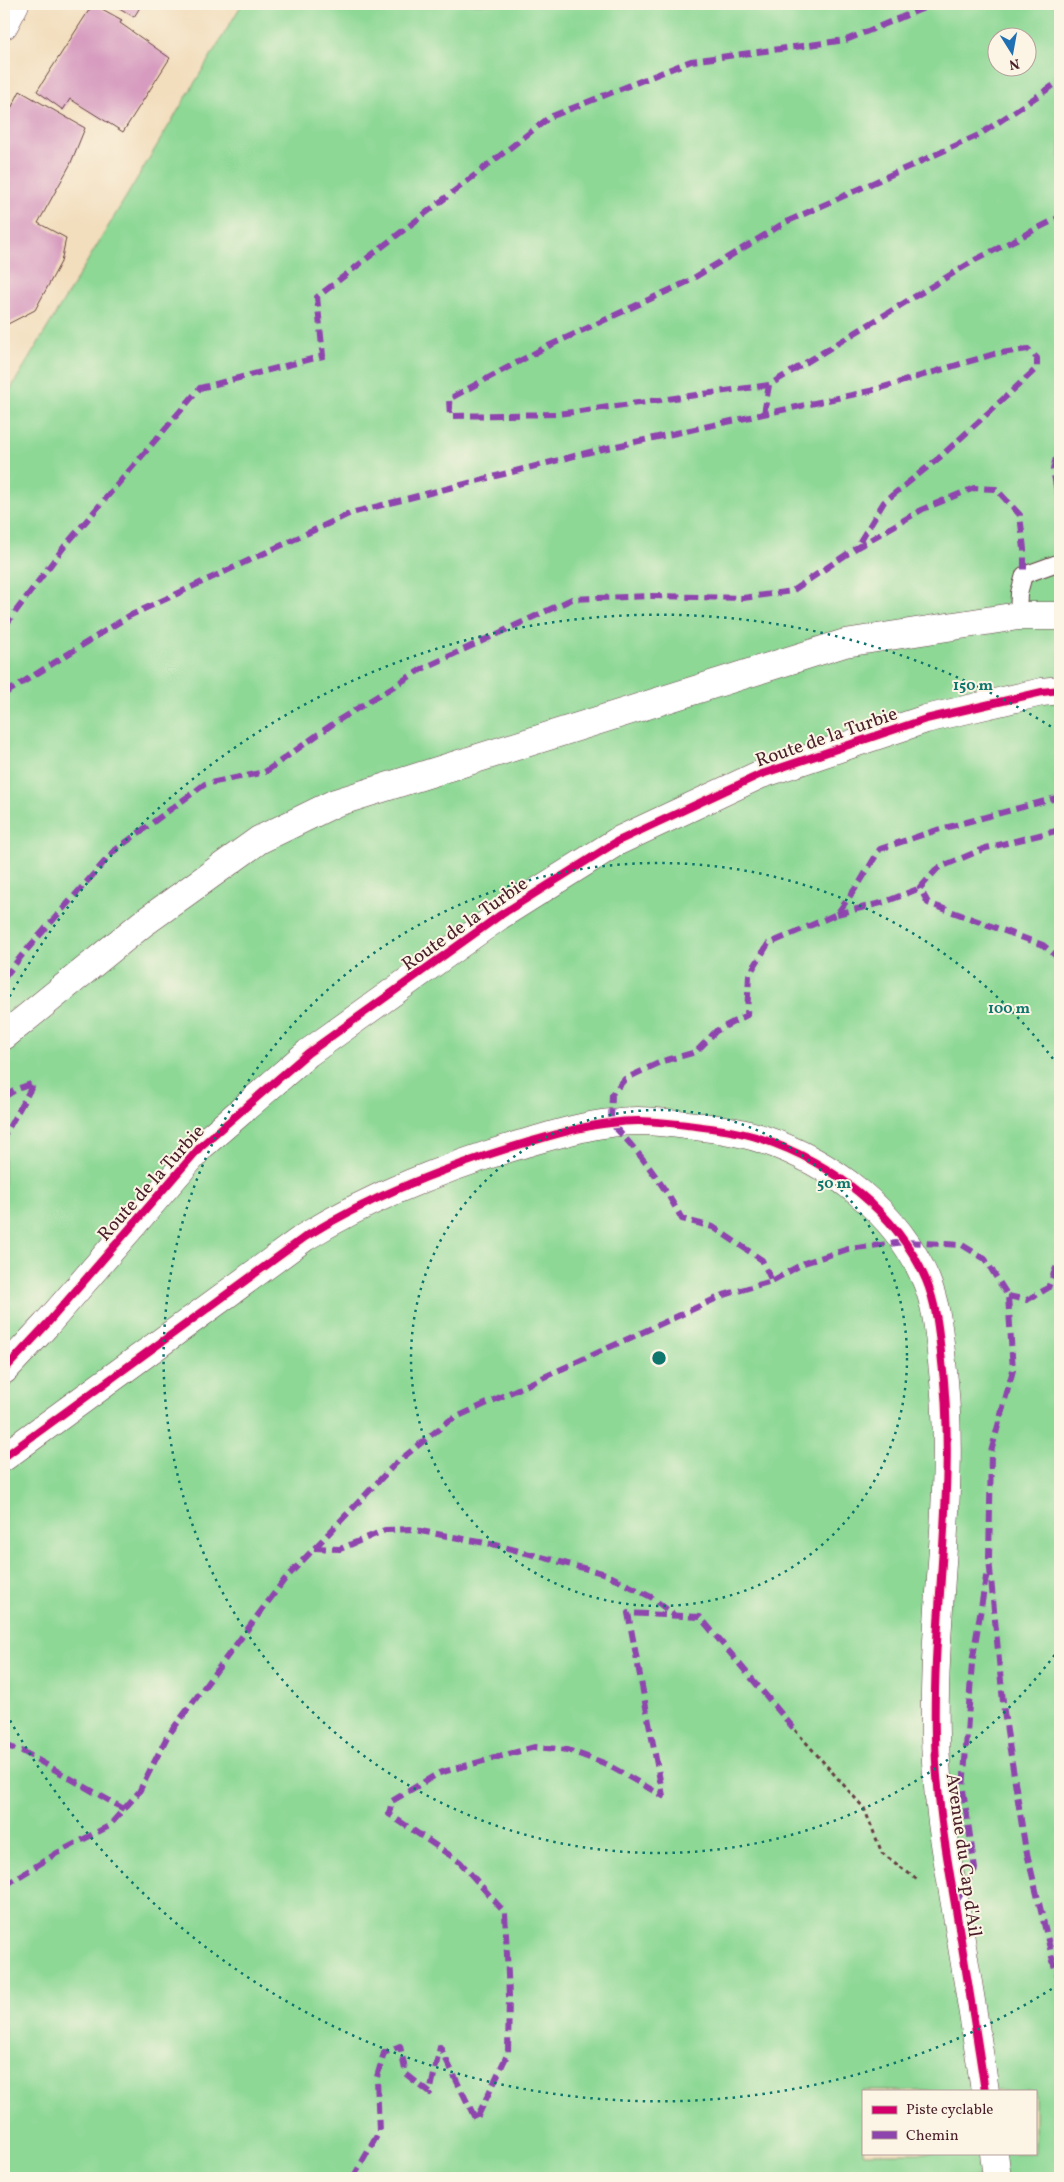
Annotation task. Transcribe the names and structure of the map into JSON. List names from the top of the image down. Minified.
{"streets":{"street":["Route de la Turbie","Avenue du Cap d'Ail"]},"legend":["Piste cyclable","Chemin"],"north":"bottom","rings":["150 m","100 m","50 m"]}
